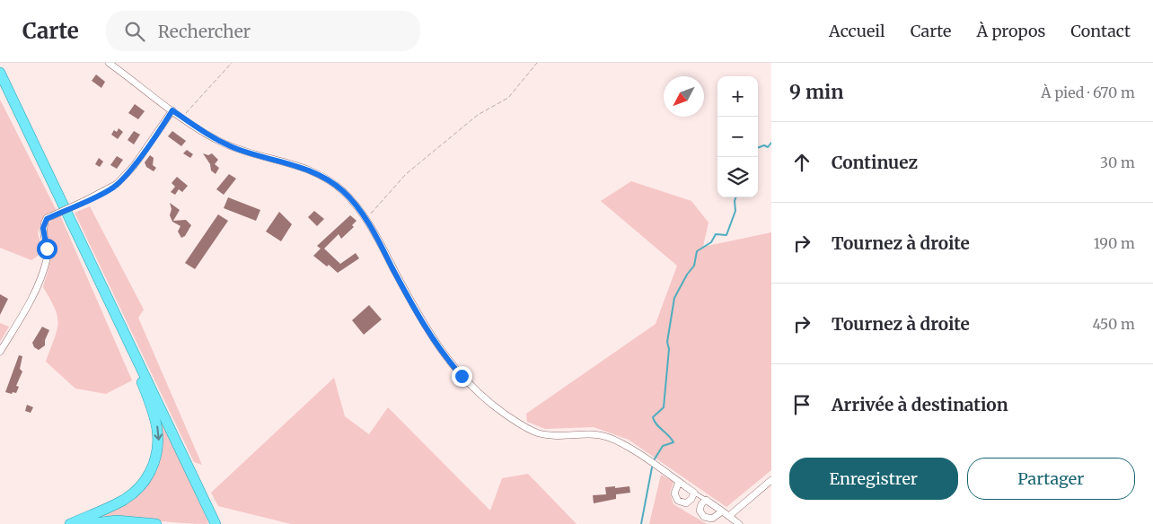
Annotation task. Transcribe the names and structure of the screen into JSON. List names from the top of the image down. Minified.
{"north":"bottom left","page":{"header":"Carte","search":"Rechercher","nav":["Accueil","Carte","À propos","Contact"],"heading":["9 min","À pied · 670 m"],"map_buttons":["+","−"],"list":[["Continuez","30 m"],["Tournez à droite","190 m"],["Tournez à droite","450 m"],"Arrivée à destination"],"buttons":["Enregistrer","Partager"]}}
